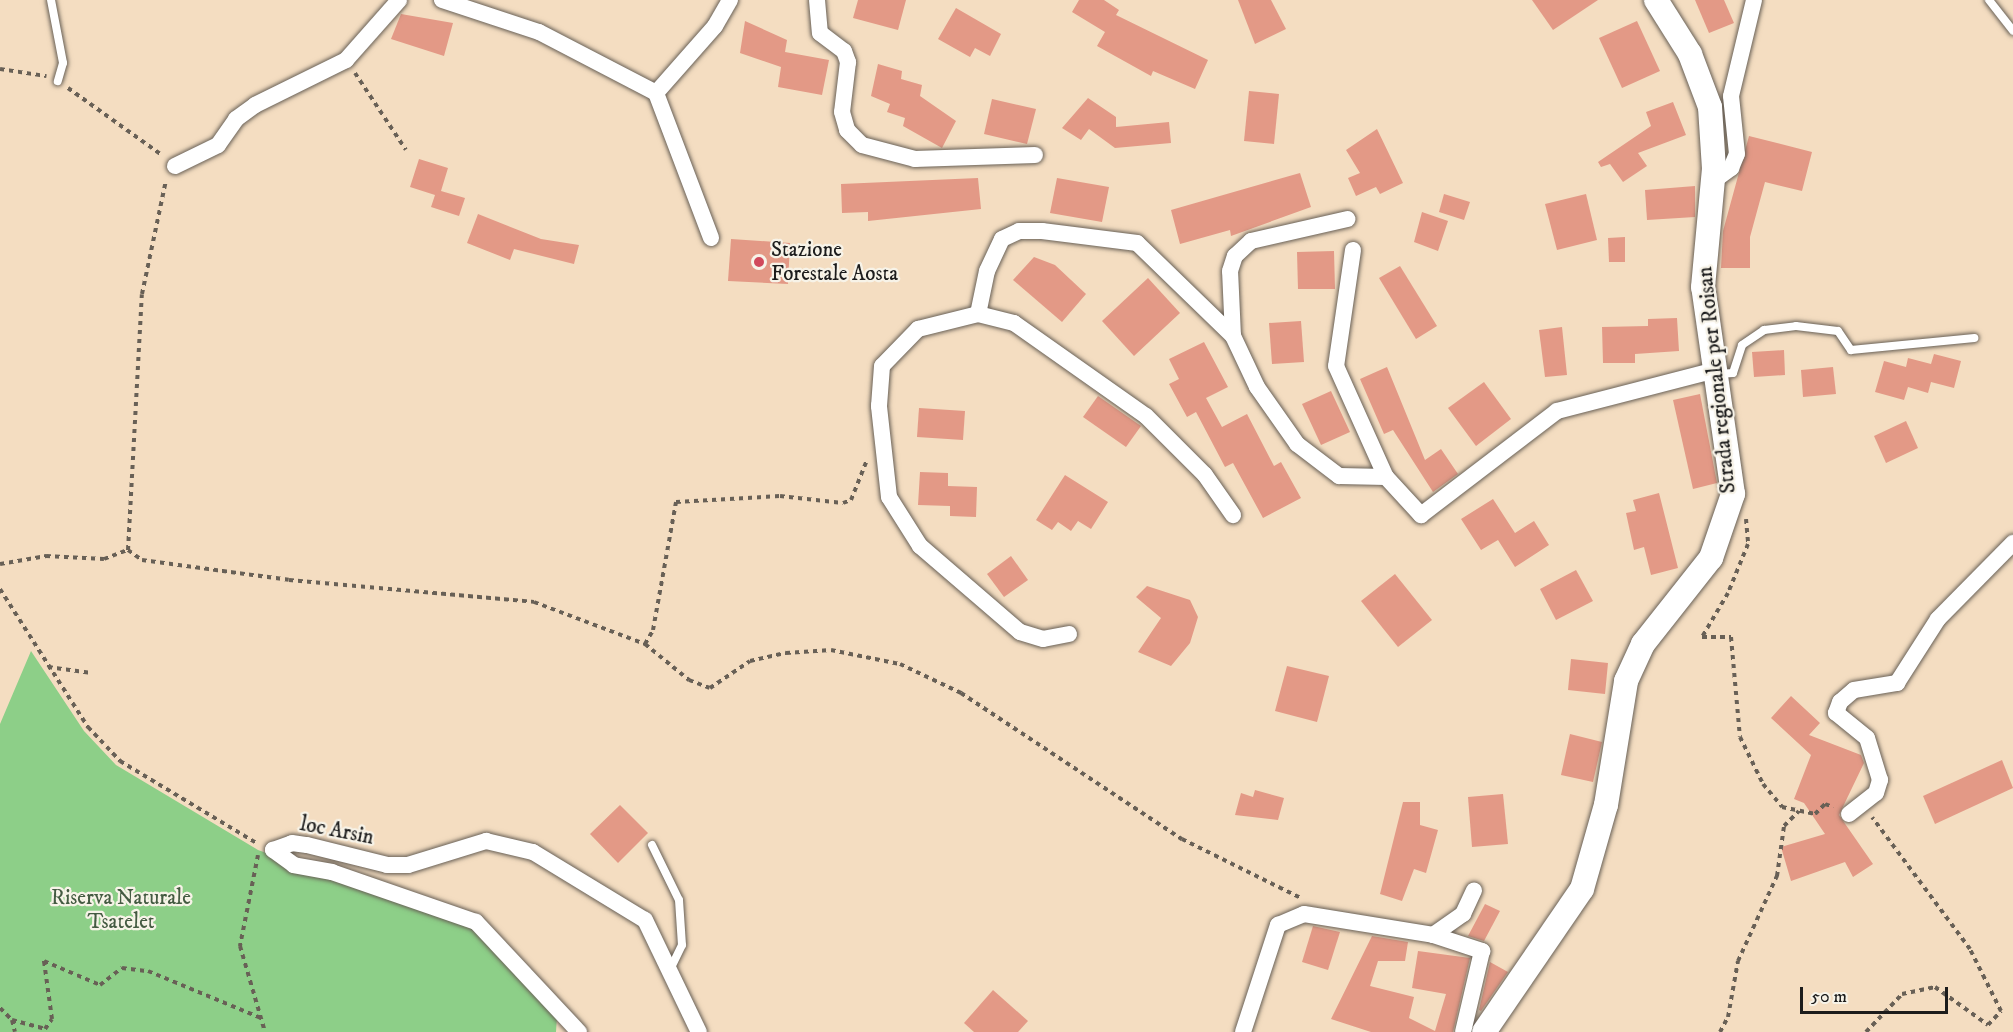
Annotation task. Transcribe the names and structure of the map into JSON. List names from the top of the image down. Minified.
{"streets":{"main road":["Strada regionale per Roisan"],"street":["loc Arsin"]},"parks":["Riserva Naturale Tsatelet"],"places":["Stazione Forestale Aosta"],"scale_bar":"50 m"}
